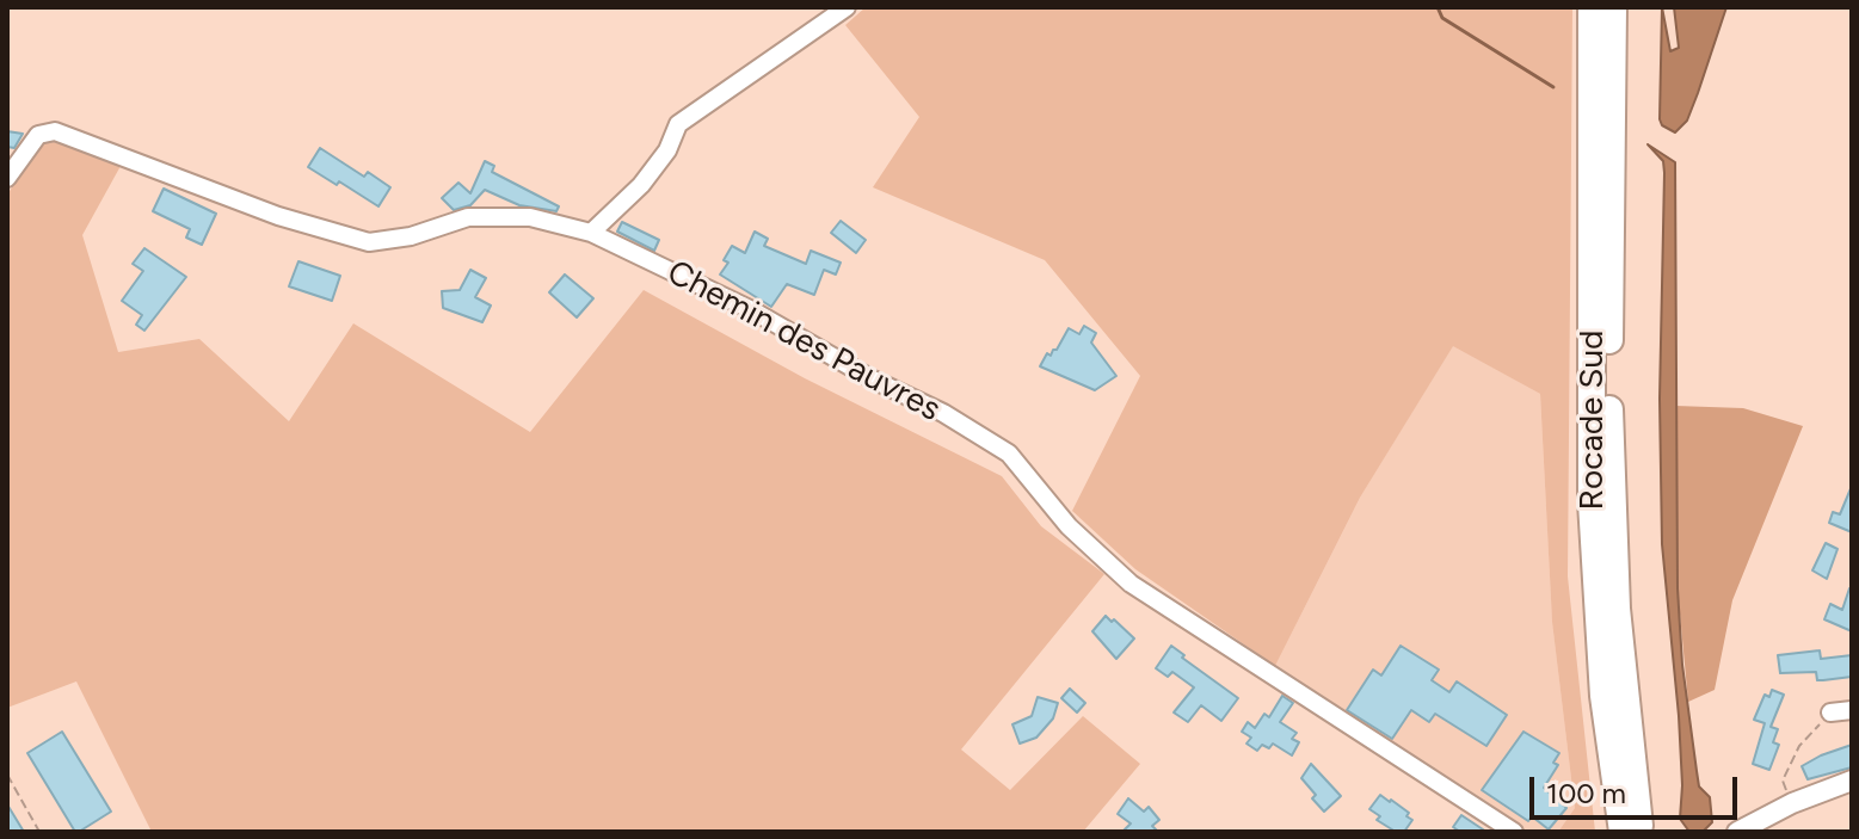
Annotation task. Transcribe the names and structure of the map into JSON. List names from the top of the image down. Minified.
{"streets":{"highway":["Rocade Sud"],"street":["Chemin des Pauvres"]},"scale_bar":"100 m"}
